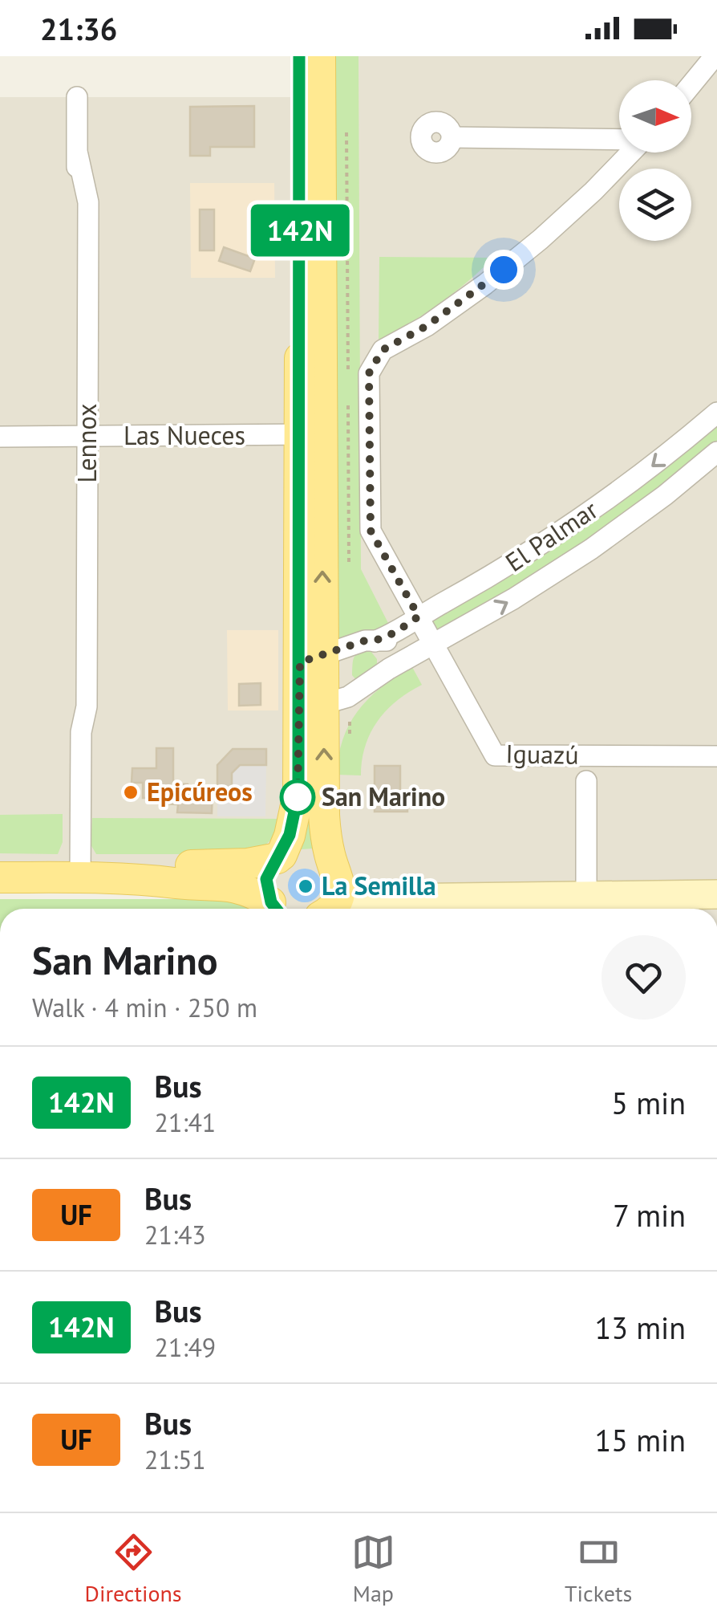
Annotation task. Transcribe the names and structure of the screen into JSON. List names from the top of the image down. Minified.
{"streets":{"street":["Las Nueces","Lennox","El Palmar","Iguazú"]},"crossings":[["Las Nueces","Lennox"],["El Palmar","Iguazú"]],"places":["Epicúreos","San Marino","La Semilla"],"lines":["bus line 142N"],"north":"right","page":{"status":"21:36","on_map":"142N","heading":["San Marino","Walk · 4 min · 250 m"],"list":[{"mark":"142N","name":"Bus","note":"21:41","value":"5 min"},{"mark":"UF","name":"Bus","note":"21:43","value":"7 min"},{"mark":"142N","name":"Bus","note":"21:49","value":"13 min"},{"mark":"UF","name":"Bus","note":"21:51","value":"15 min"}],"tabs":["Directions","Map","Tickets"]}}
